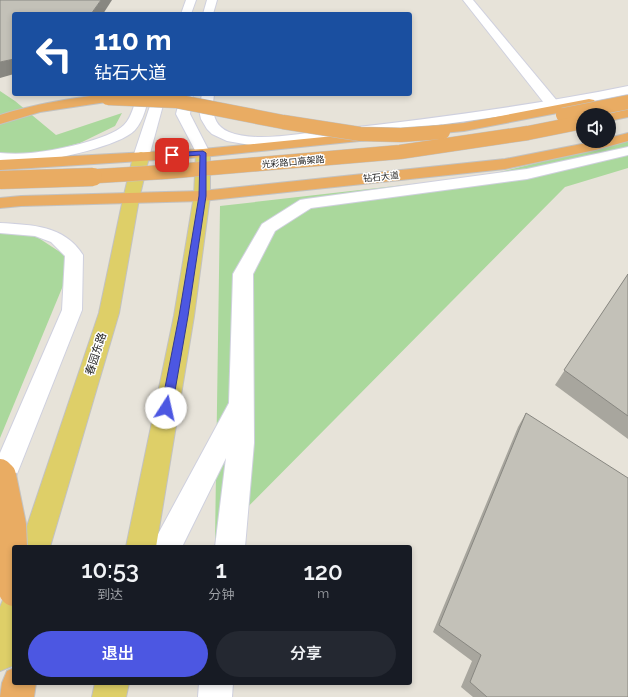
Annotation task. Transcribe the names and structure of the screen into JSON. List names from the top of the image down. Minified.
{"streets":{"highway":["光彩路口高架路","钻石大道"],"main road":["春园东路"]},"crossings":[["钻石大道","春园东路"]],"page":{"turn":["110 m","钻石大道"],"eta":["10:53","到达","1","分钟","120","m"],"buttons":["退出","分享"]}}
